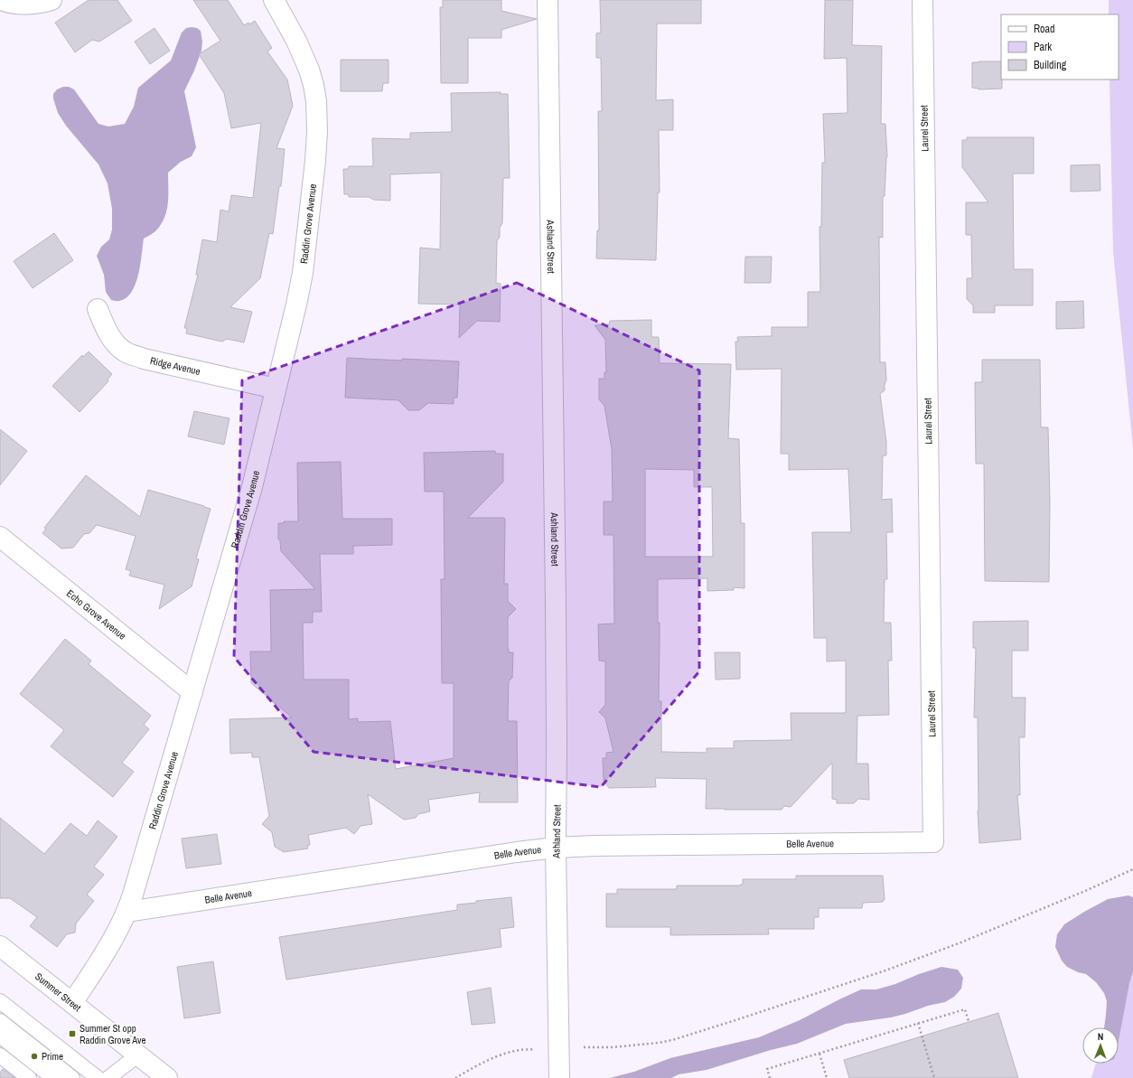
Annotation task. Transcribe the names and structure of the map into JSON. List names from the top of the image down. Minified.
{"streets":{"street":["Laurel Street","Raddin Grove Avenue","Ashland Street","Ridge Avenue","Echo Grove Avenue","Belle Avenue","Summer Street"]},"crossings":[["Laurel Street","Belle Avenue"],["Raddin Grove Avenue","Ridge Avenue"],["Raddin Grove Avenue","Echo Grove Avenue"],["Raddin Grove Avenue","Belle Avenue"],["Raddin Grove Avenue","Summer Street"],["Ashland Street","Belle Avenue"]],"places":{"transit":["Summer St opp Raddin Grove Ave"],"other":["Prime"]},"legend":["Road","Park","Building"],"north":"top"}
